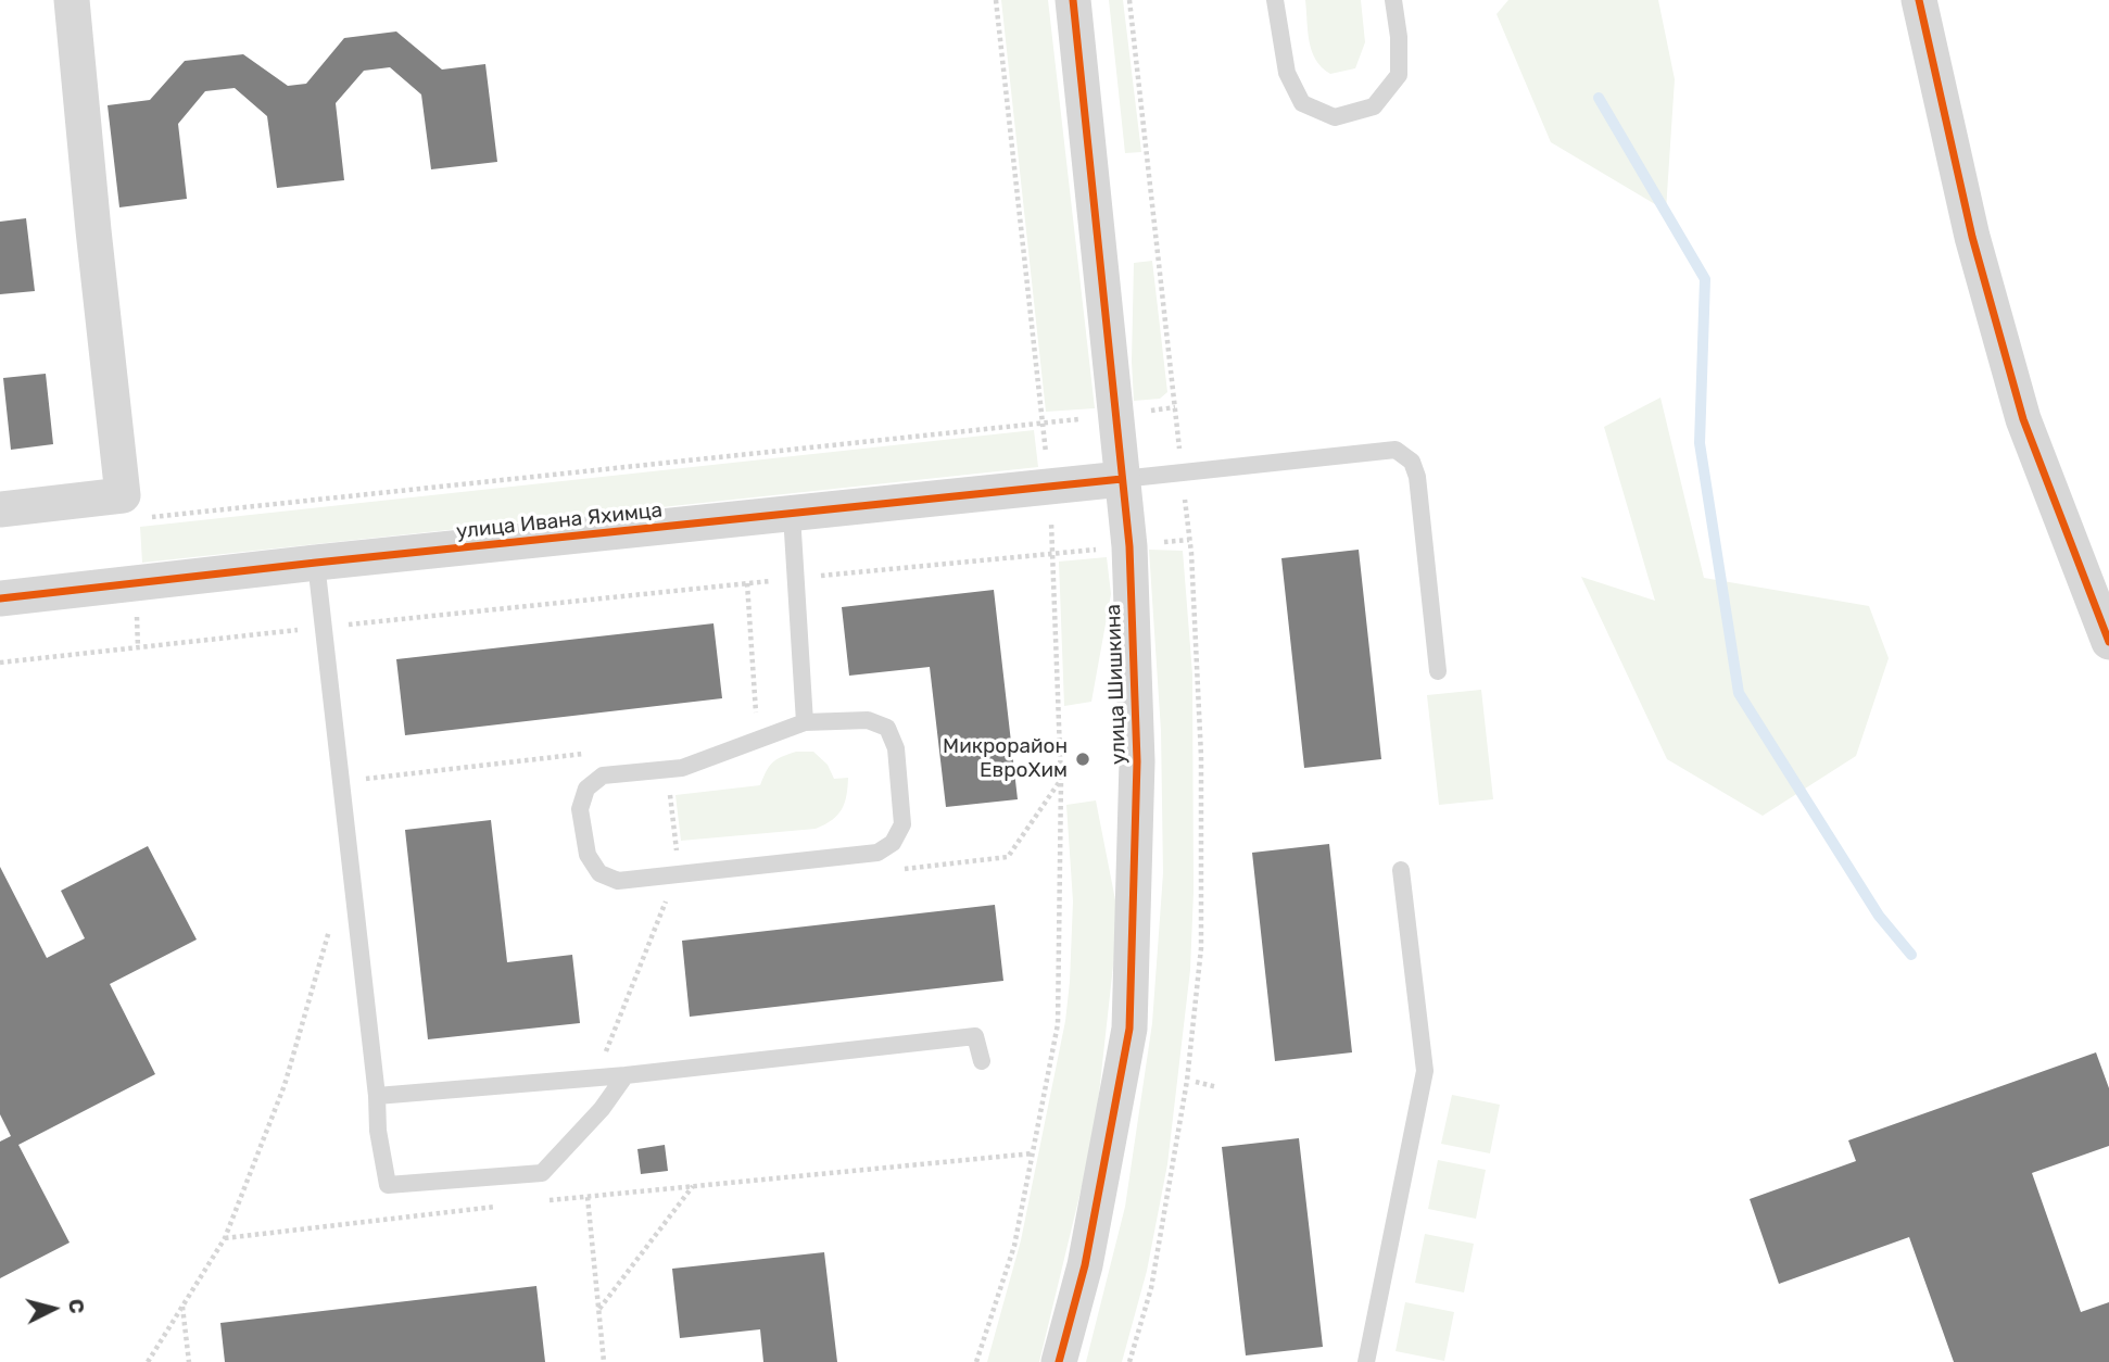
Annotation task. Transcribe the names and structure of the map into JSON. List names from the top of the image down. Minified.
{"streets":{"street":["улица Ивана Яхимца","улица Шишкина"]},"crossings":[["улица Ивана Яхимца","улица Шишкина"]],"places":["Микрорайон ЕвроХим"],"north":"right"}
